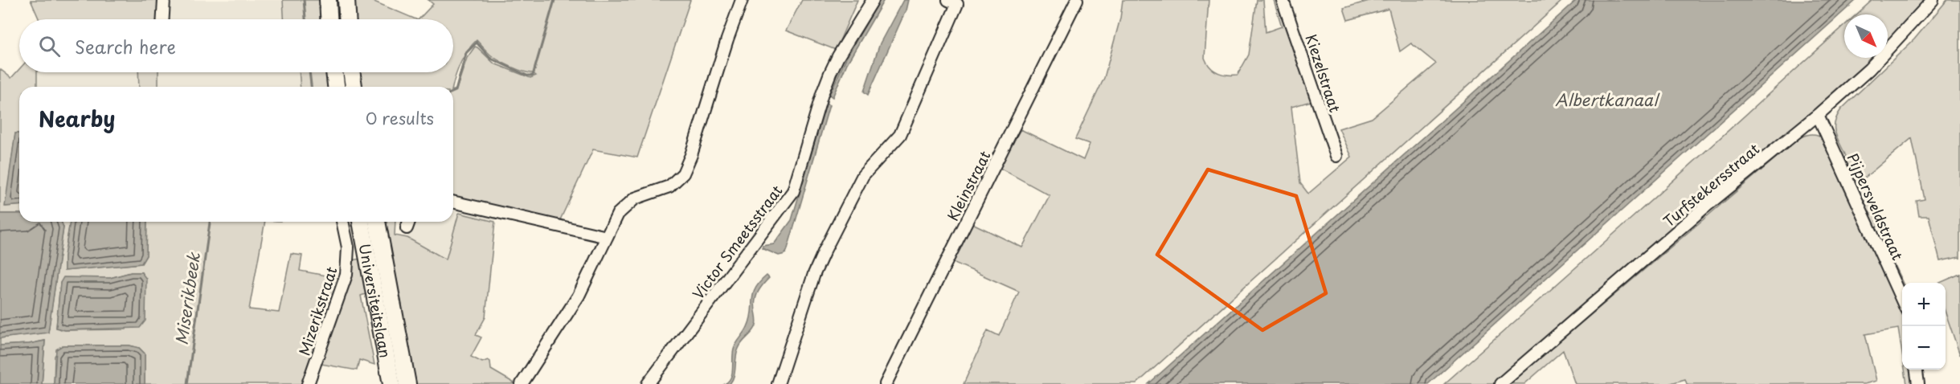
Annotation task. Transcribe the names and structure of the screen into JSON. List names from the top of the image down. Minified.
{"streets":{"highway":["Universiteitslaan"],"street":["Kiezelstraat","Turfstekersstraat","Kleinstraat","Pijpersveldstraat","Victor Smeetsstraat","Mizerikstraat"]},"crossings":[["Turfstekersstraat","Pijpersveldstraat"]],"water":["Albertkanaal","Miserikbeek"],"north":"bottom right","page":{"search":"Search here","heading":["Nearby","0 results"],"map_buttons":["+","−"]}}
